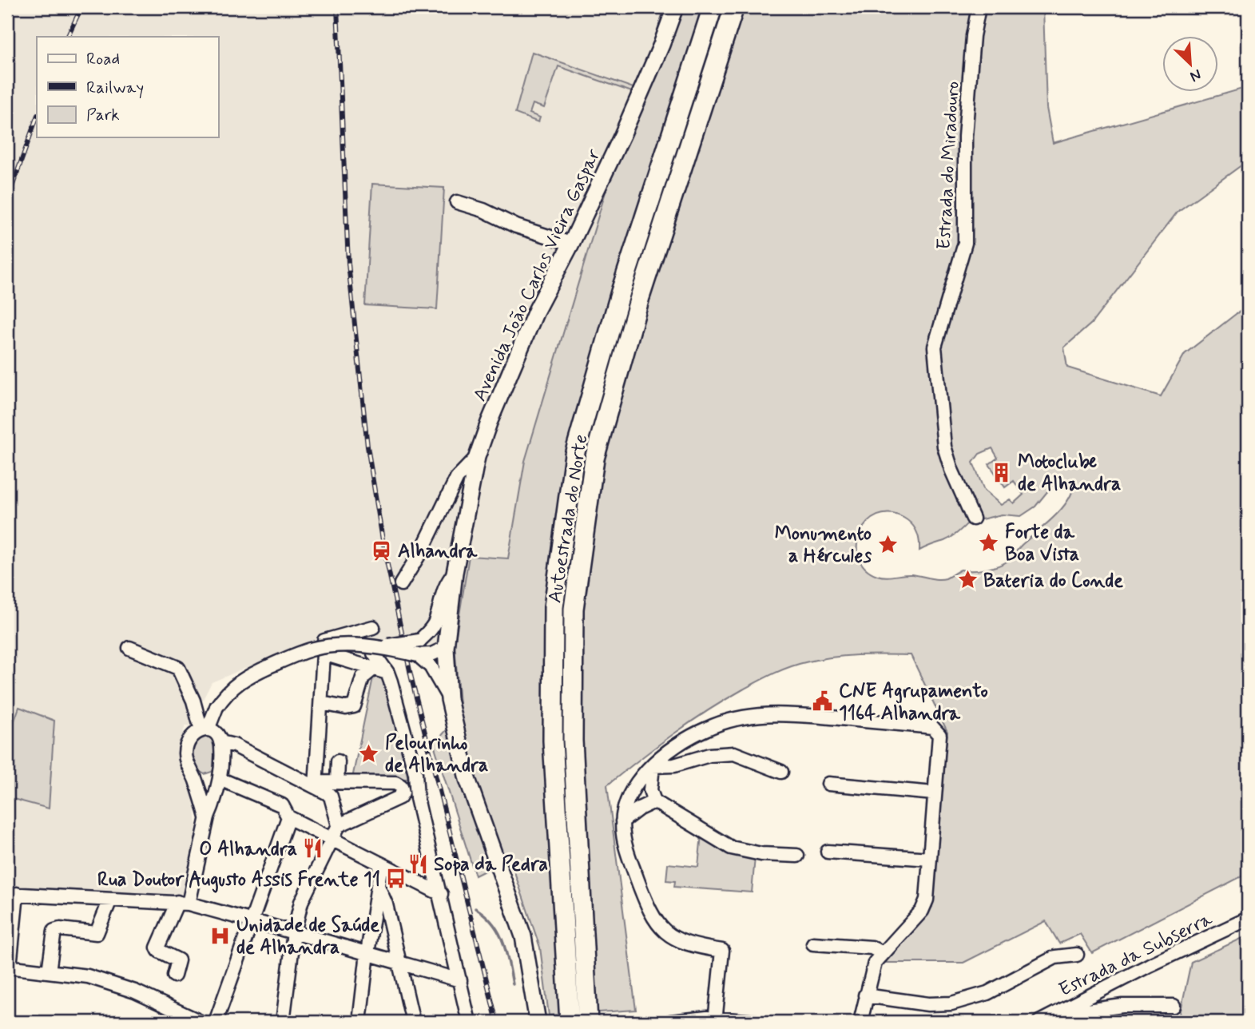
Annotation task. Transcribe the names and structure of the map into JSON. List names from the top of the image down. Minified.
{"streets":{"highway":["Autoestrada do Norte"],"main road":["Avenida João Carlos Vieira Gaspar"],"street":["Estrada do Miradouro","Estrada da Subserra"]},"places":{"building":["Motoclube de Alhandra"],"place":["Forte da Boa Vista","Monumento a Hércules","Bateria do Conde","Pelourinho de Alhandra"],"station":["Alhandra"],"public building":["CNE Agrupamento 1164 Alhandra"],"restaurant":["O Alhandra","Sopa da Pedra"],"bus stop":["Rua Doutor Augusto Assis Frente 11"],"hospital":["Unidade de Saúde de Alhandra"]},"legend":["Road","Railway","Park"],"north":"bottom right"}
